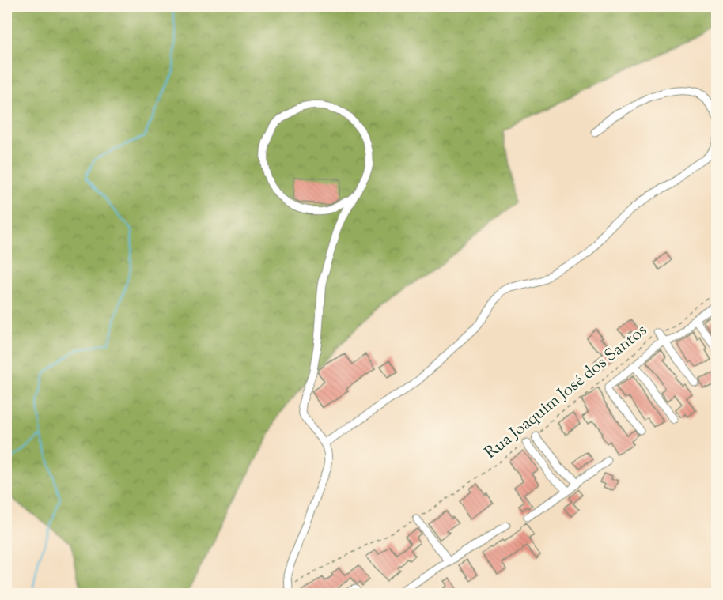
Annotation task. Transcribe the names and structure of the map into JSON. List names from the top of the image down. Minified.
{"streets":{"path":["Rua Joaquim José dos Santos"]}}
